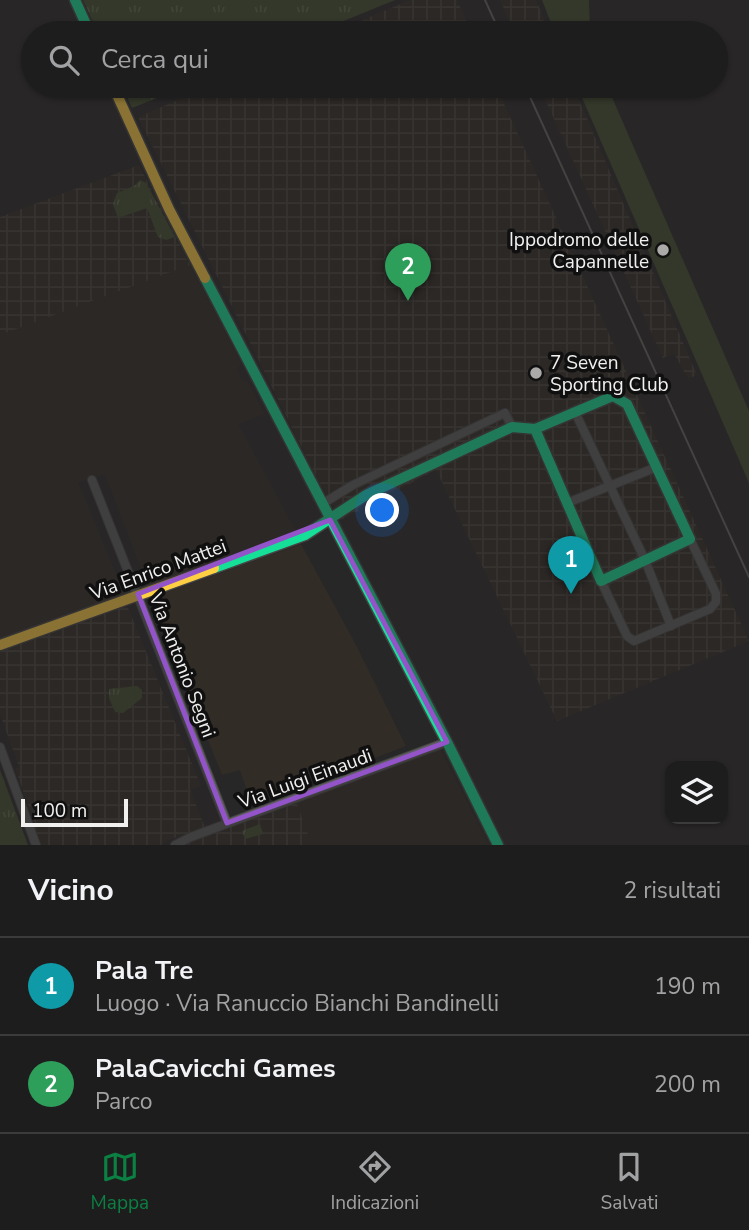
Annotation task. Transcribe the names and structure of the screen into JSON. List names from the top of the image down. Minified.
{"streets":{"street":["Via Enrico Mattei","Via Antonio Segni","Via Luigi Einaudi"]},"crossings":[["Via Enrico Mattei","Via Antonio Segni"],["Via Antonio Segni","Via Luigi Einaudi"]],"places":["Ippodromo delle Capannelle","7 Seven Sporting Club"],"scale_bar":"100 m","page":{"search":"Cerca qui","pins":["2","1"],"scale":"100 m","heading":["Vicino","2 risultati"],"list":[{"mark":"1","name":"Pala Tre","note":"Luogo · Via Ranuccio Bianchi Bandinelli","value":"190 m"},{"mark":"2","name":"PalaCavicchi Games","note":"Parco","value":"200 m"}],"nav":["Mappa","Indicazioni","Salvati"]}}
